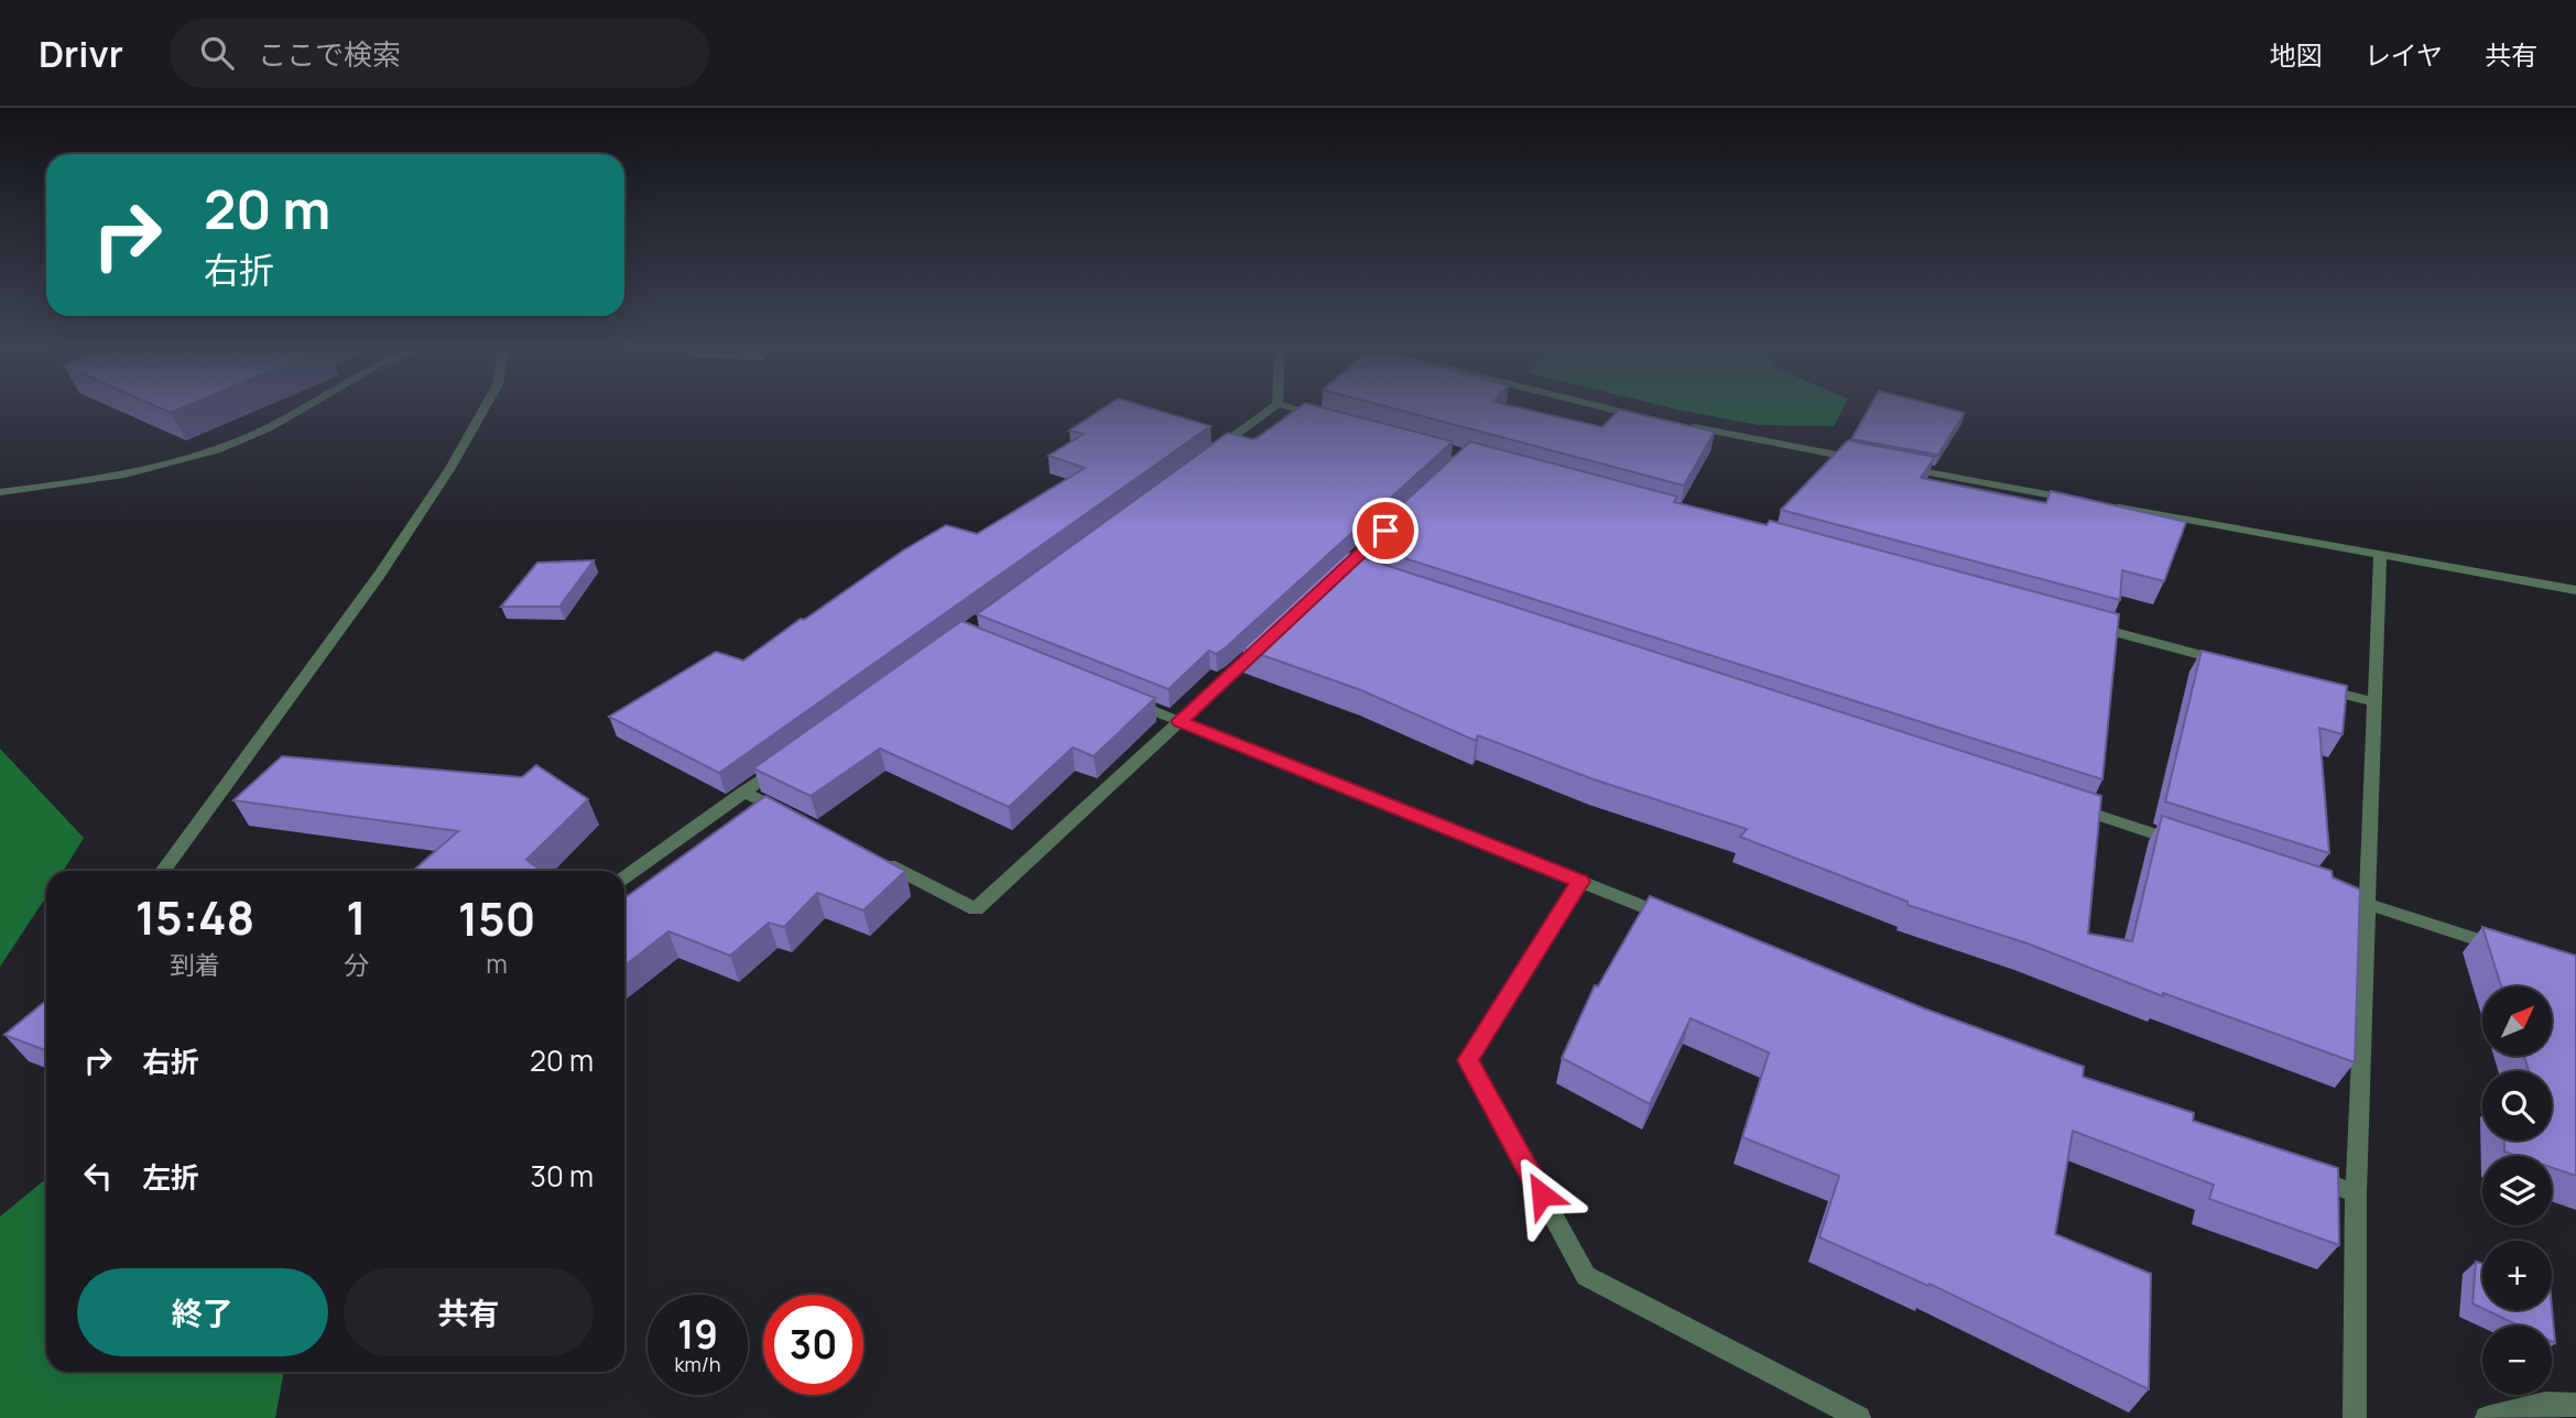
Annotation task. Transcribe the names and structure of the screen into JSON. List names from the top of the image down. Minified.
{"north":"top right","page":{"header":"Drivr","search":"ここで検索","nav":["地図","レイヤ","共有"],"turn":["20 m","右折"],"eta":["15:48","到着","1","分","150","m"],"map_buttons":["+","−"],"list":[{"name":"右折","value":"20 m"},{"name":"左折","value":"30 m"}],"buttons":["終了","共有"],"speed":"19 km/h","limit":"30"}}
